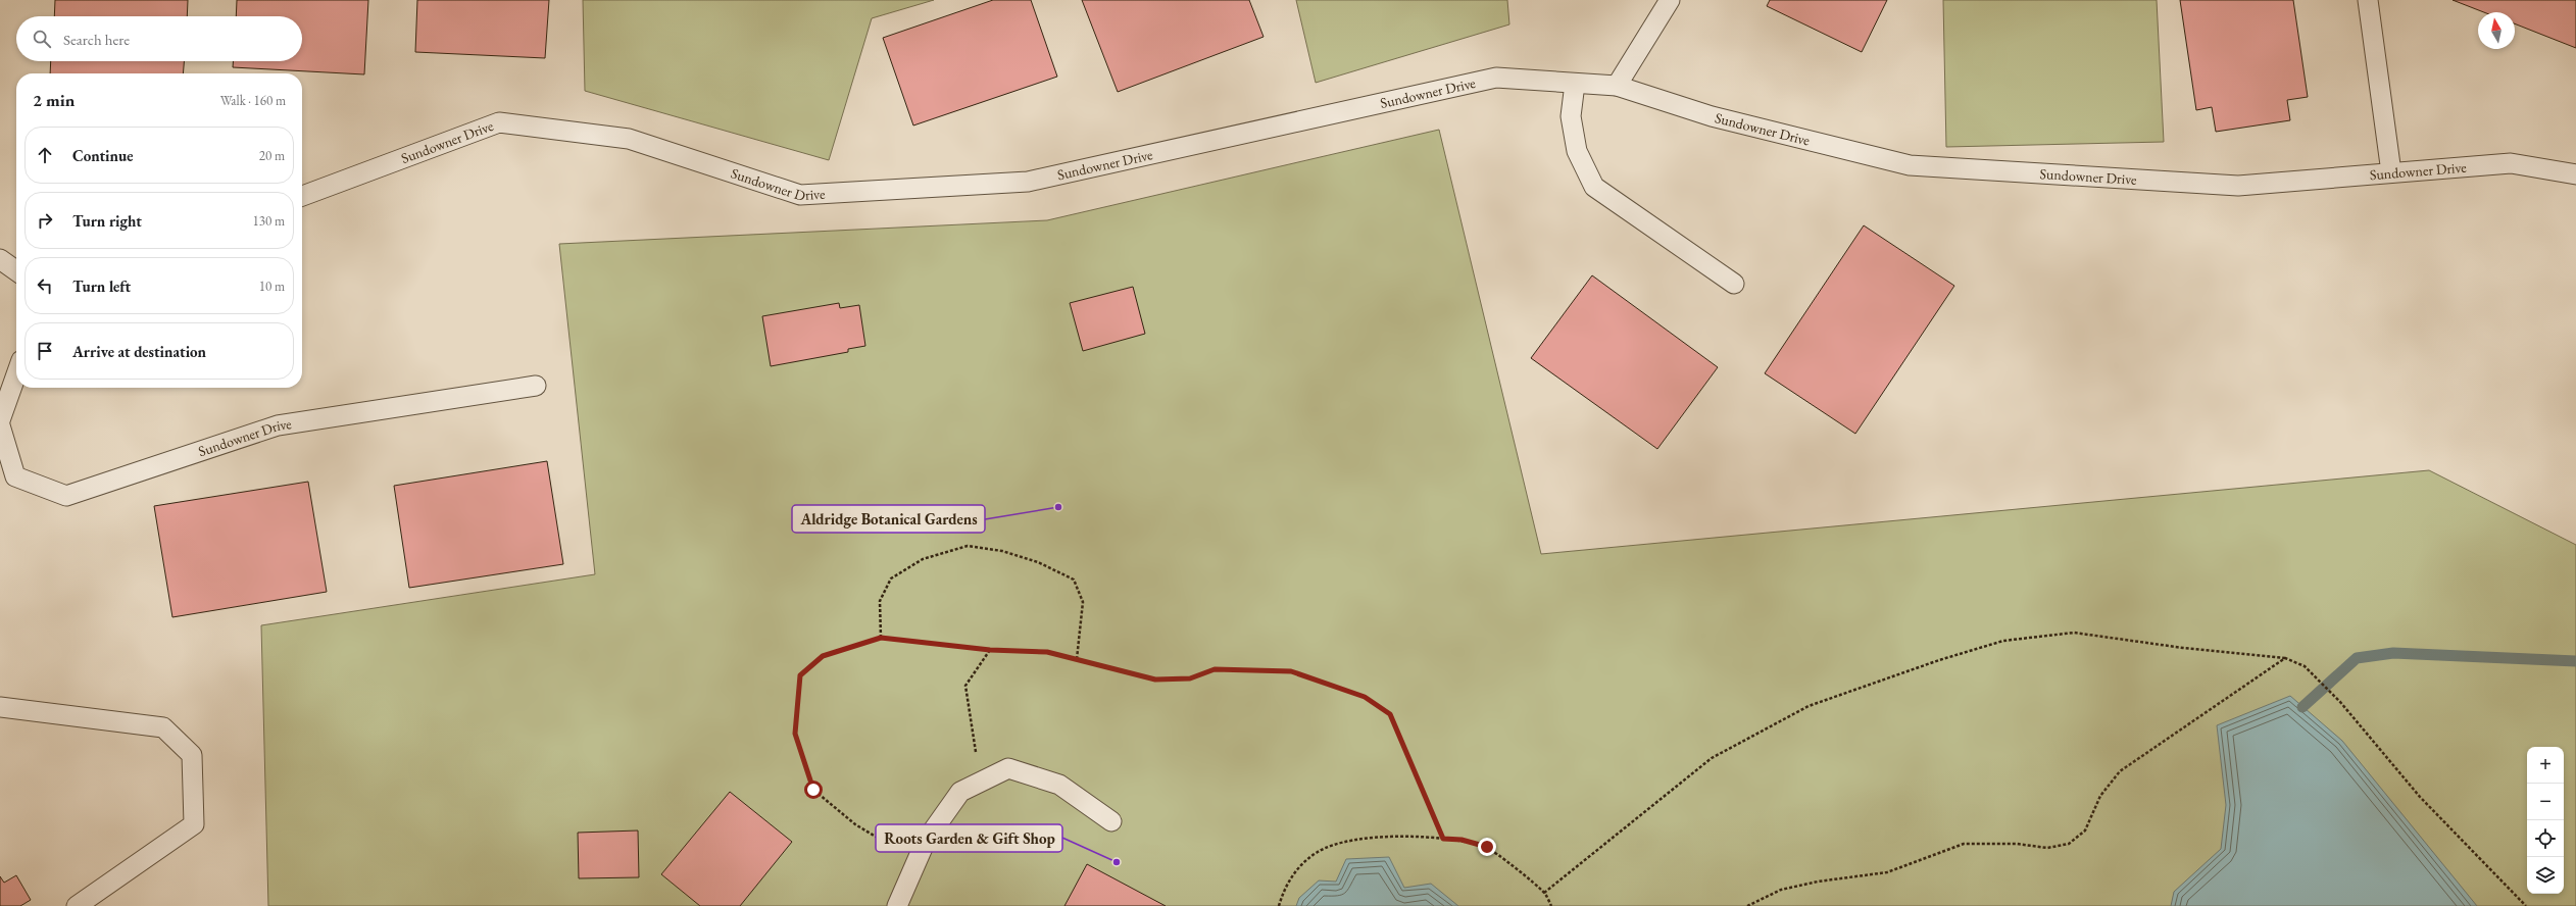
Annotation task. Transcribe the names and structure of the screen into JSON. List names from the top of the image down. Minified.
{"streets":{"lane":["Sundowner Drive"]},"places":["Aldridge Botanical Gardens","Roots Garden & Gift Shop"],"north":"top","page":{"search":"Search here","heading":["2 min","Walk · 160 m"],"list":[["Continue","20 m"],["Turn right","130 m"],["Turn left","10 m"],"Arrive at destination"],"map_buttons":["+","−"]}}
